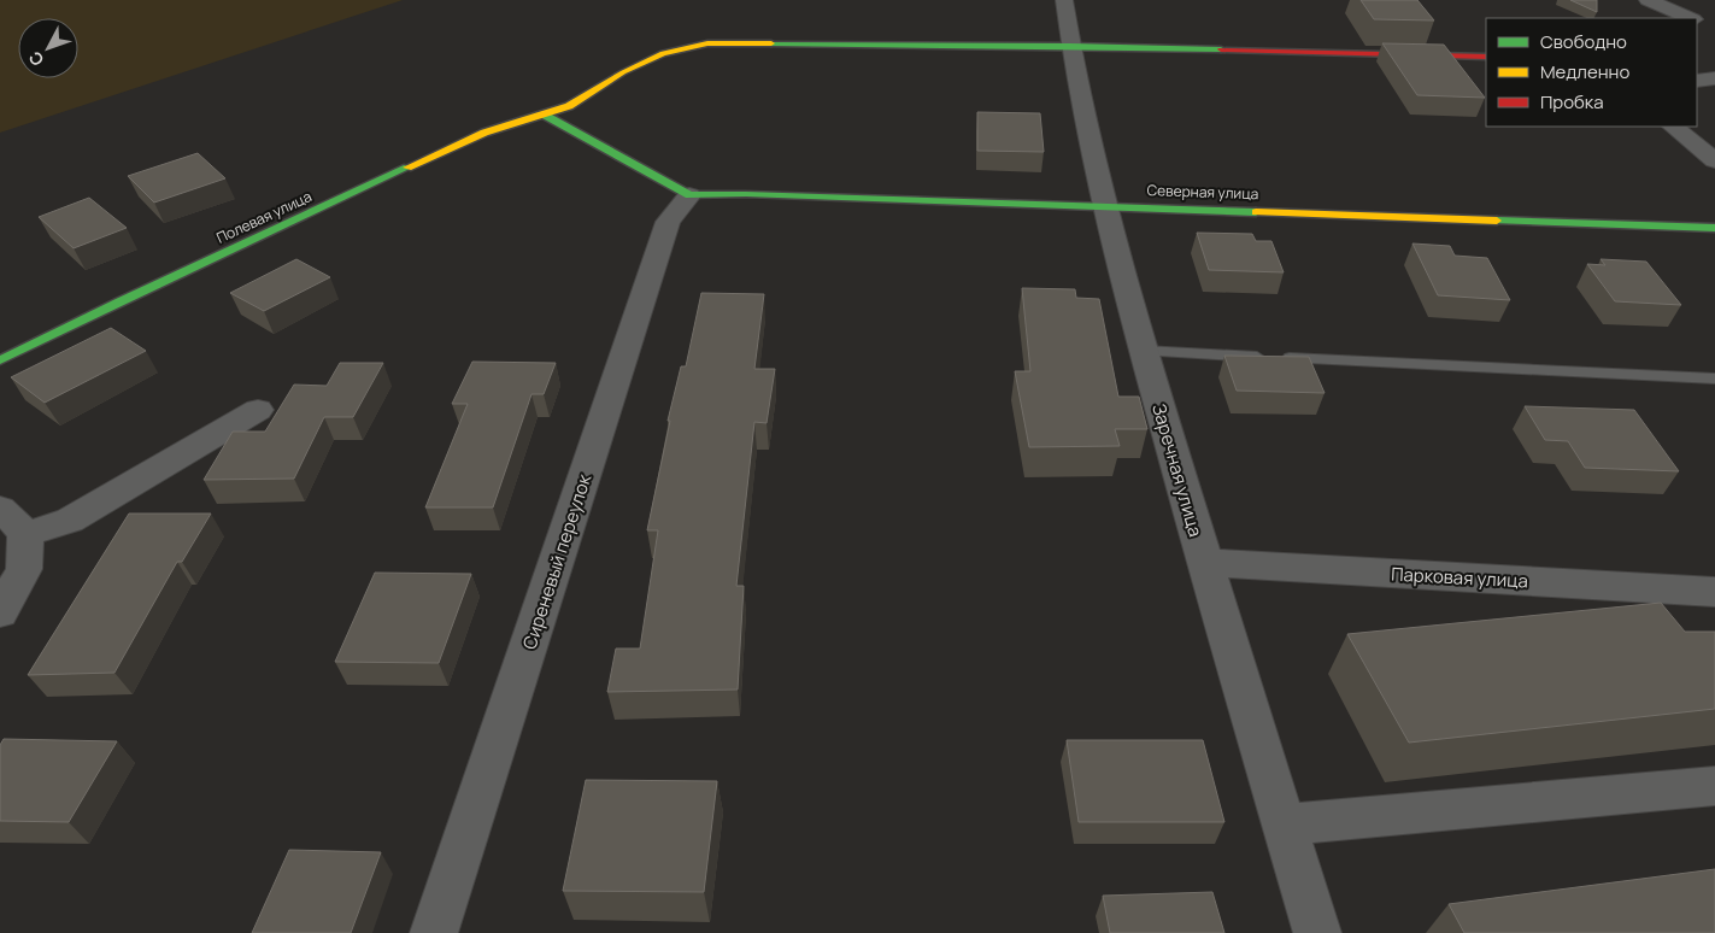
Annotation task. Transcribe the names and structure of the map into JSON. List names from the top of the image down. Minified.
{"streets":{"street":["Северная улица","Полевая улица","Заречная улица","Сиреневый переулок","Парковая улица"]},"crossings":[["Северная улица","Заречная улица"],["Северная улица","Сиреневый переулок"],["Полевая улица","Заречная улица"],["Заречная улица","Парковая улица"]],"legend":["Свободно","Медленно","Пробка"],"north":"bottom left"}
